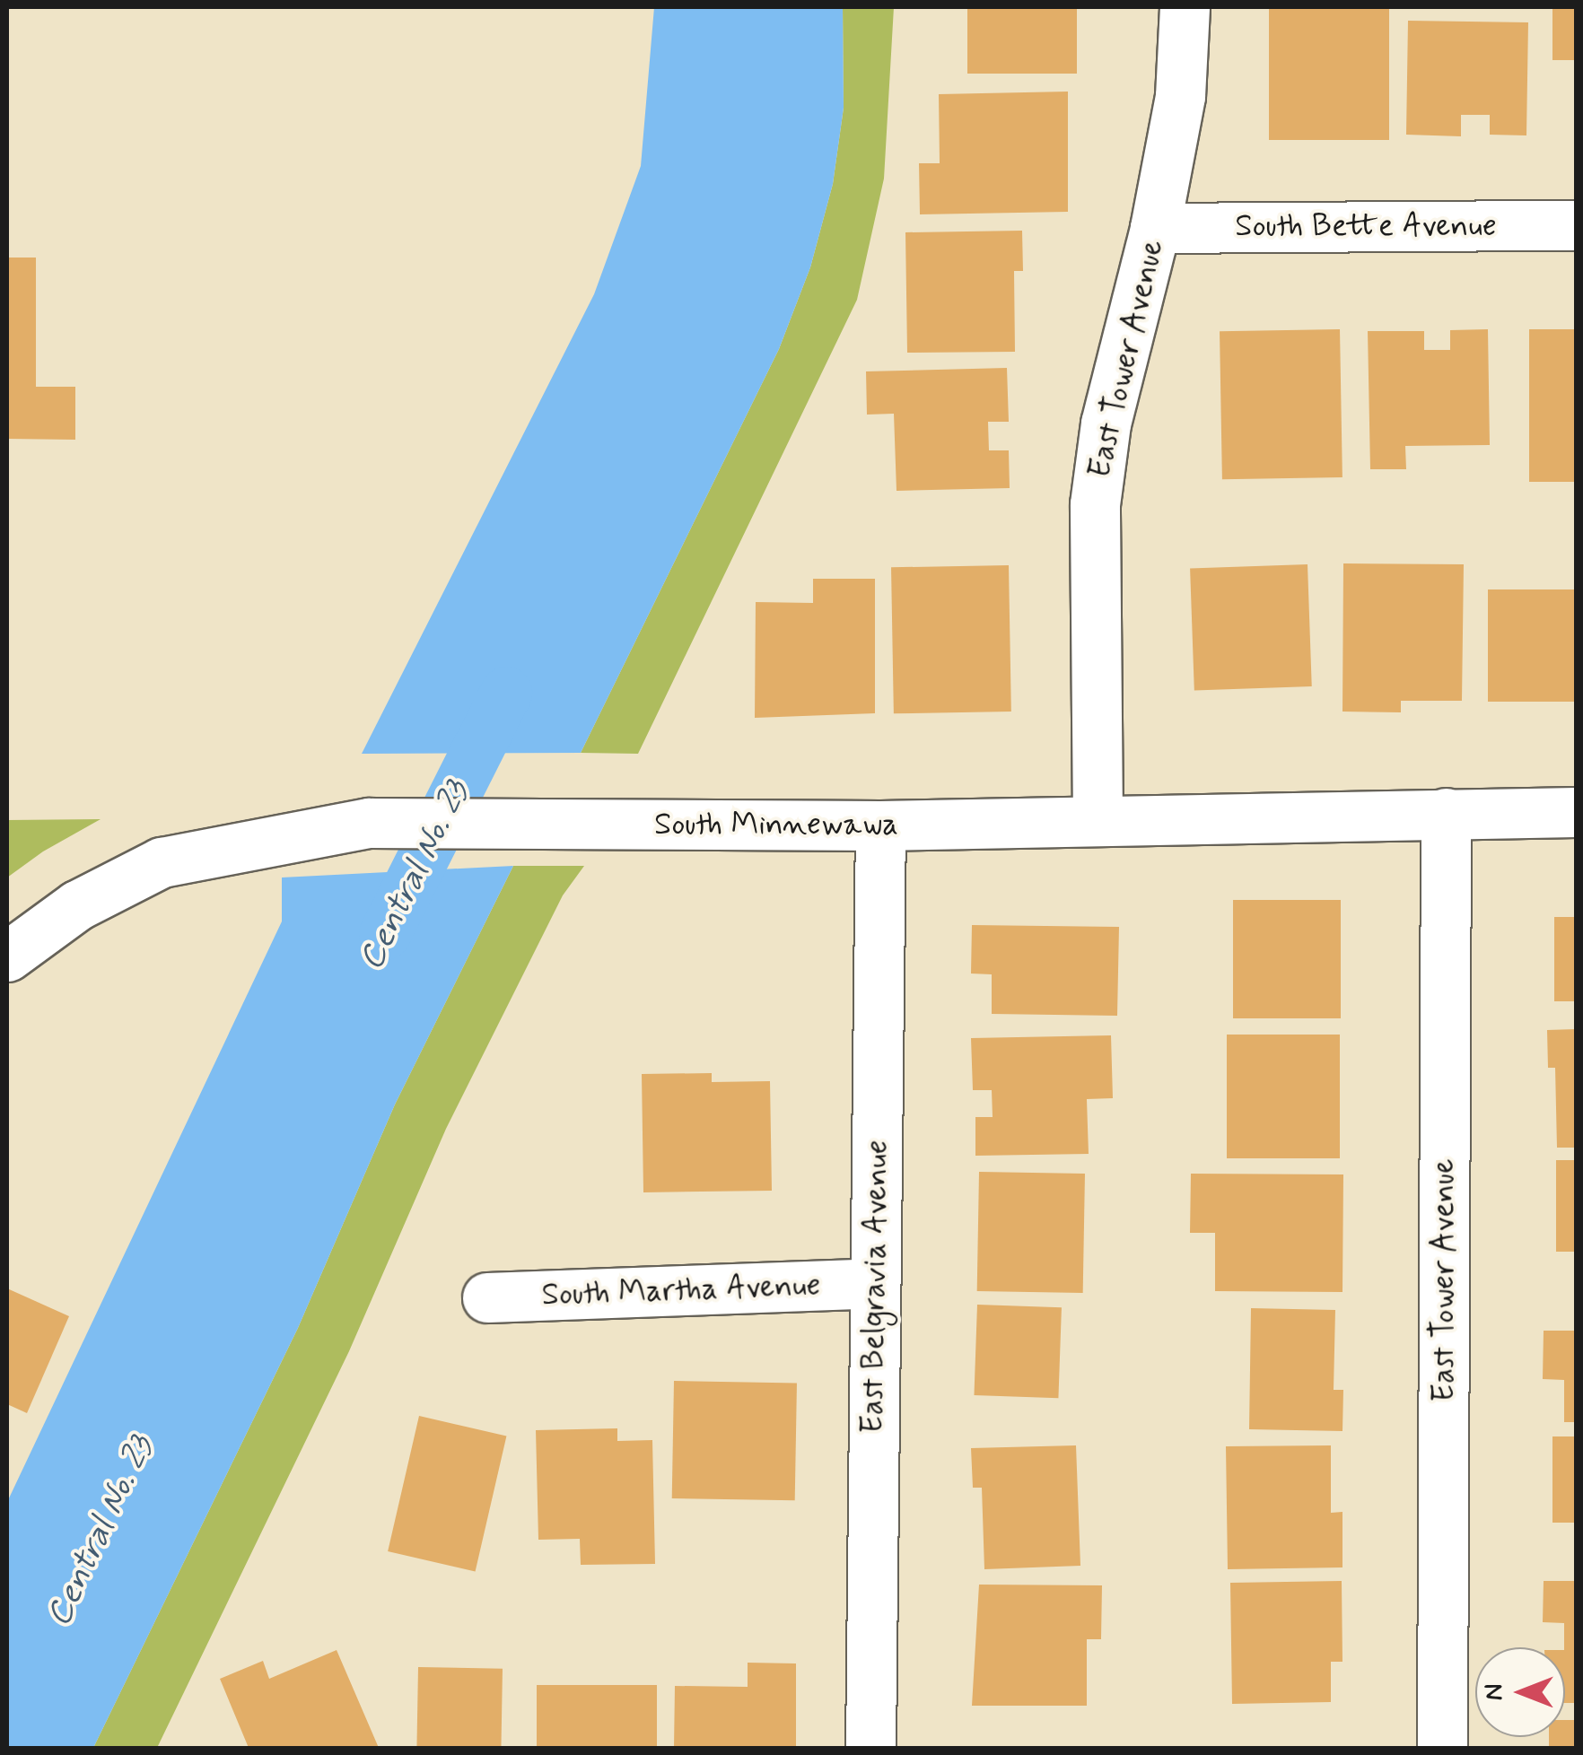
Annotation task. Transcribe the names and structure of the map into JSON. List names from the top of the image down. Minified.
{"streets":{"street":["South Bette Avenue","East Tower Avenue","South Minnewawa","East Belgravia Avenue","South Martha Avenue"]},"crossings":[["South Bette Avenue","East Tower Avenue"],["East Tower Avenue","South Minnewawa"],["South Minnewawa","East Belgravia Avenue"],["East Belgravia Avenue","South Martha Avenue"]],"water":["Central No. 23"],"north":"left"}
